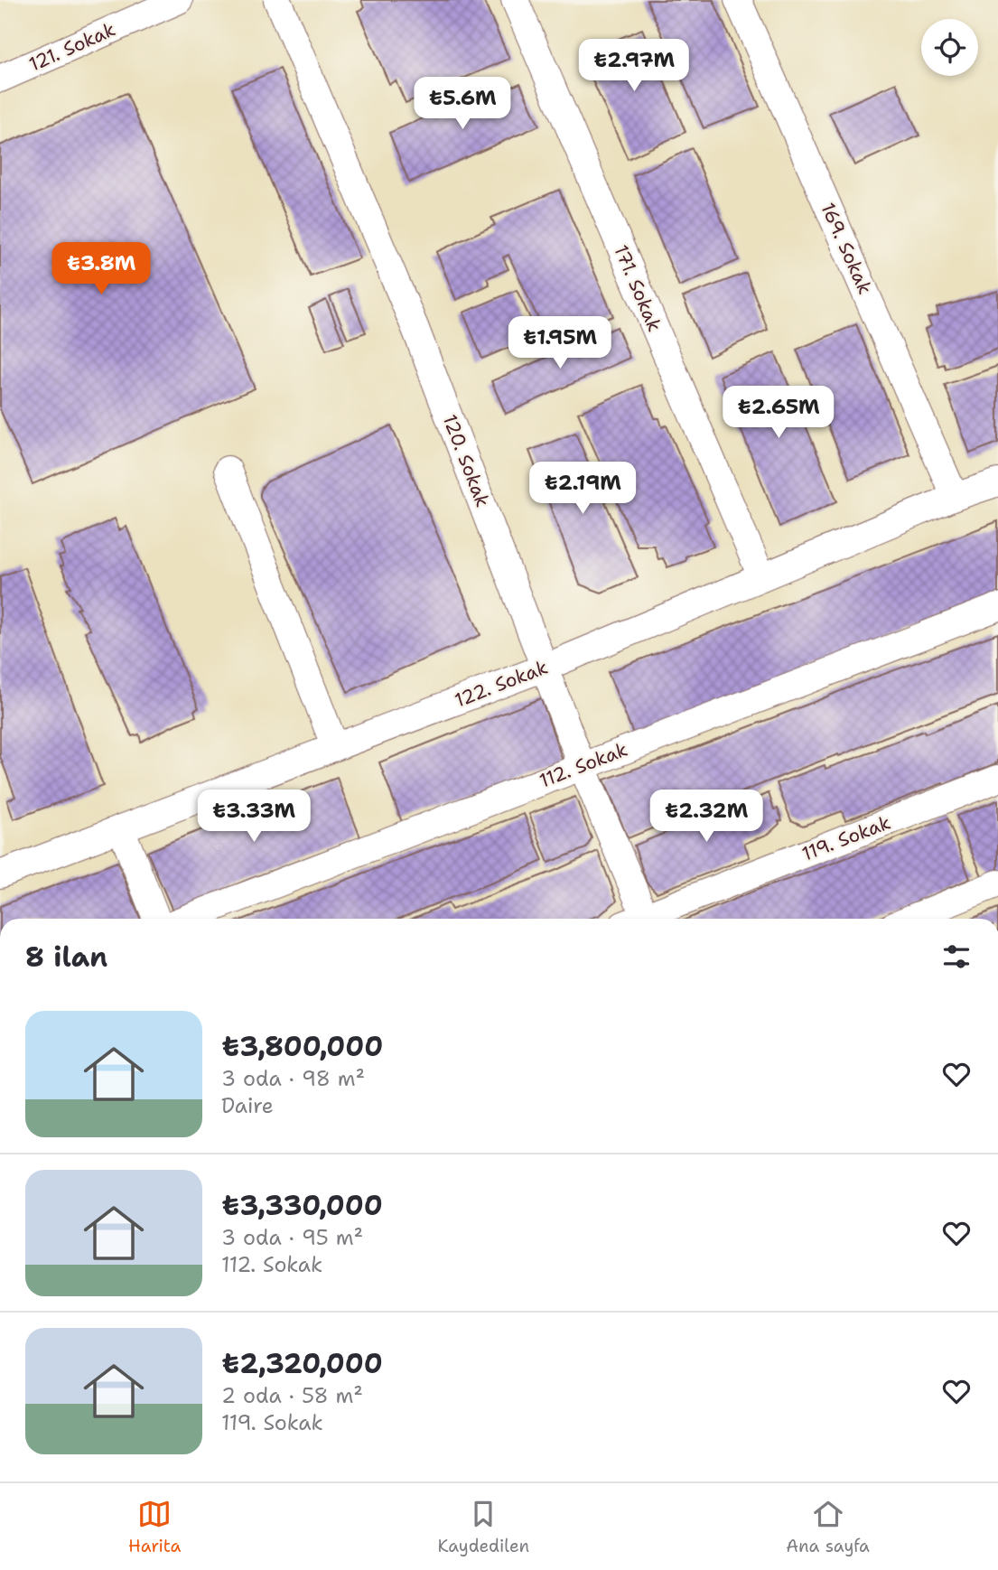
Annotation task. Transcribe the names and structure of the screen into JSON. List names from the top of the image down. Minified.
{"streets":{"street":["121. Sokak","169. Sokak","171. Sokak","120. Sokak","122. Sokak","112. Sokak","119. Sokak"]},"crossings":[["169. Sokak","122. Sokak"],["171. Sokak","122. Sokak"],["120. Sokak","122. Sokak"],["120. Sokak","112. Sokak"]],"page":{"price":["₺2.97M","₺5.6M","₺3.8M","₺1.95M","₺2.65M","₺2.19M","₺3.33M","₺2.32M"],"heading":"8 ilan","list":[{"name":"₺3,800,000","note":"3 oda · 98 m² · Daire"},{"name":"₺3,330,000","note":"3 oda · 95 m² · 112. Sokak"},{"name":"₺2,320,000","note":"2 oda · 58 m² · 119. Sokak"}],"tabs":["Harita","Kaydedilen","Ana sayfa"]}}
